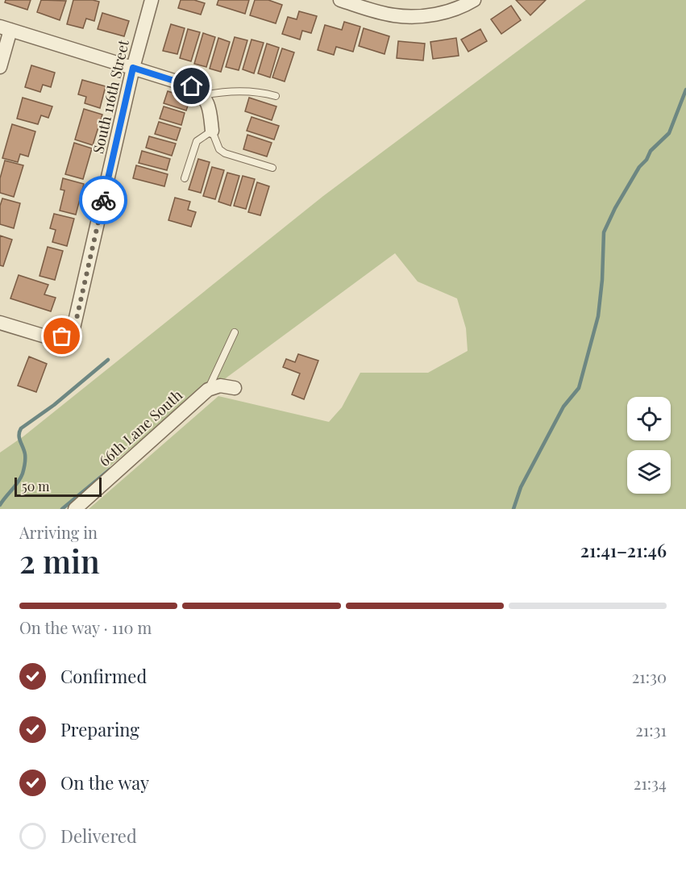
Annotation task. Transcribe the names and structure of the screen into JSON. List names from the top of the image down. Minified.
{"streets":{"street":["South 116th Street","66th Lane South"]},"scale_bar":"50 m","page":{"scale":"50 m","heading":["2 min","Arriving in","21:41–21:46"],"bar":"On the way · 110 m","list":[["Confirmed","21:30"],["Preparing","21:31"],["On the way","21:34"],"Delivered"]}}
